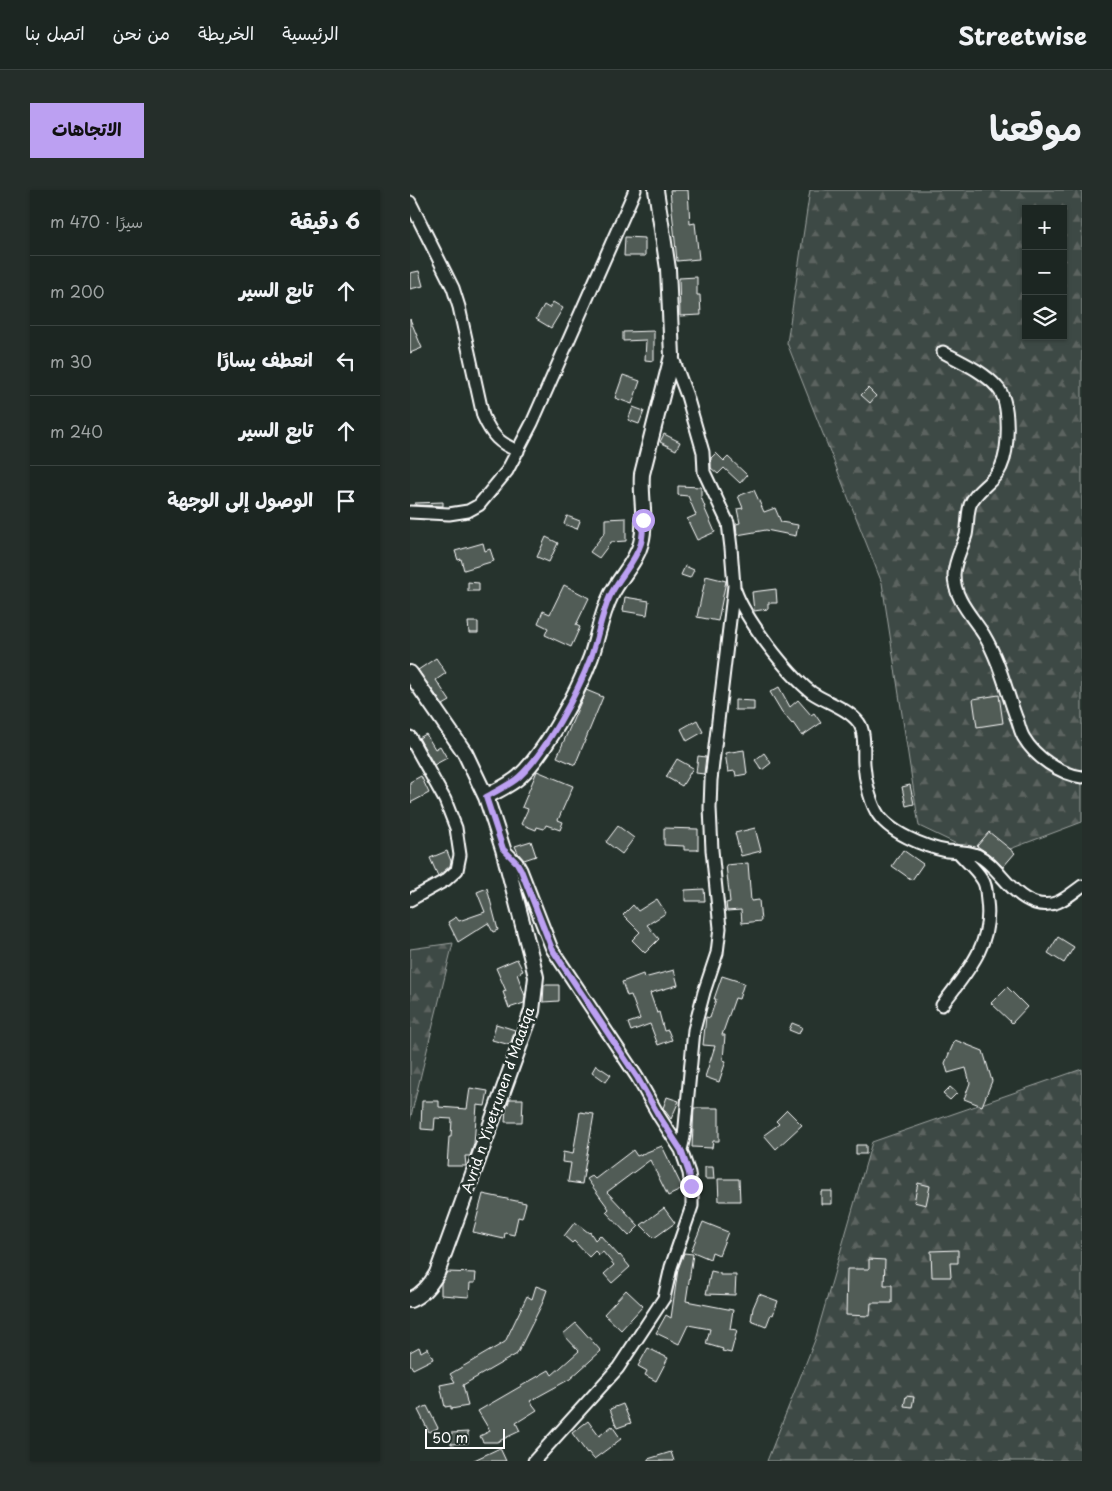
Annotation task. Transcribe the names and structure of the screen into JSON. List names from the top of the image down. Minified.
{"streets":{"main road":["Avrid n Yivetṛunen d Maatqa"]},"scale_bar":"50 m","page":{"header":"Streetwise","nav":["الرئيسية","الخريطة","من نحن","اتصل بنا"],"title":"موقعنا","buttons":"الاتجاهات","heading":["6 دقيقة","سيرًا · 470 m"],"map_buttons":["+","−"],"list":[["تابع السير","200 m"],["انعطف يسارًا","30 m"],["تابع السير","240 m"],"الوصول إلى الوجهة"],"scale":"50 m"}}
